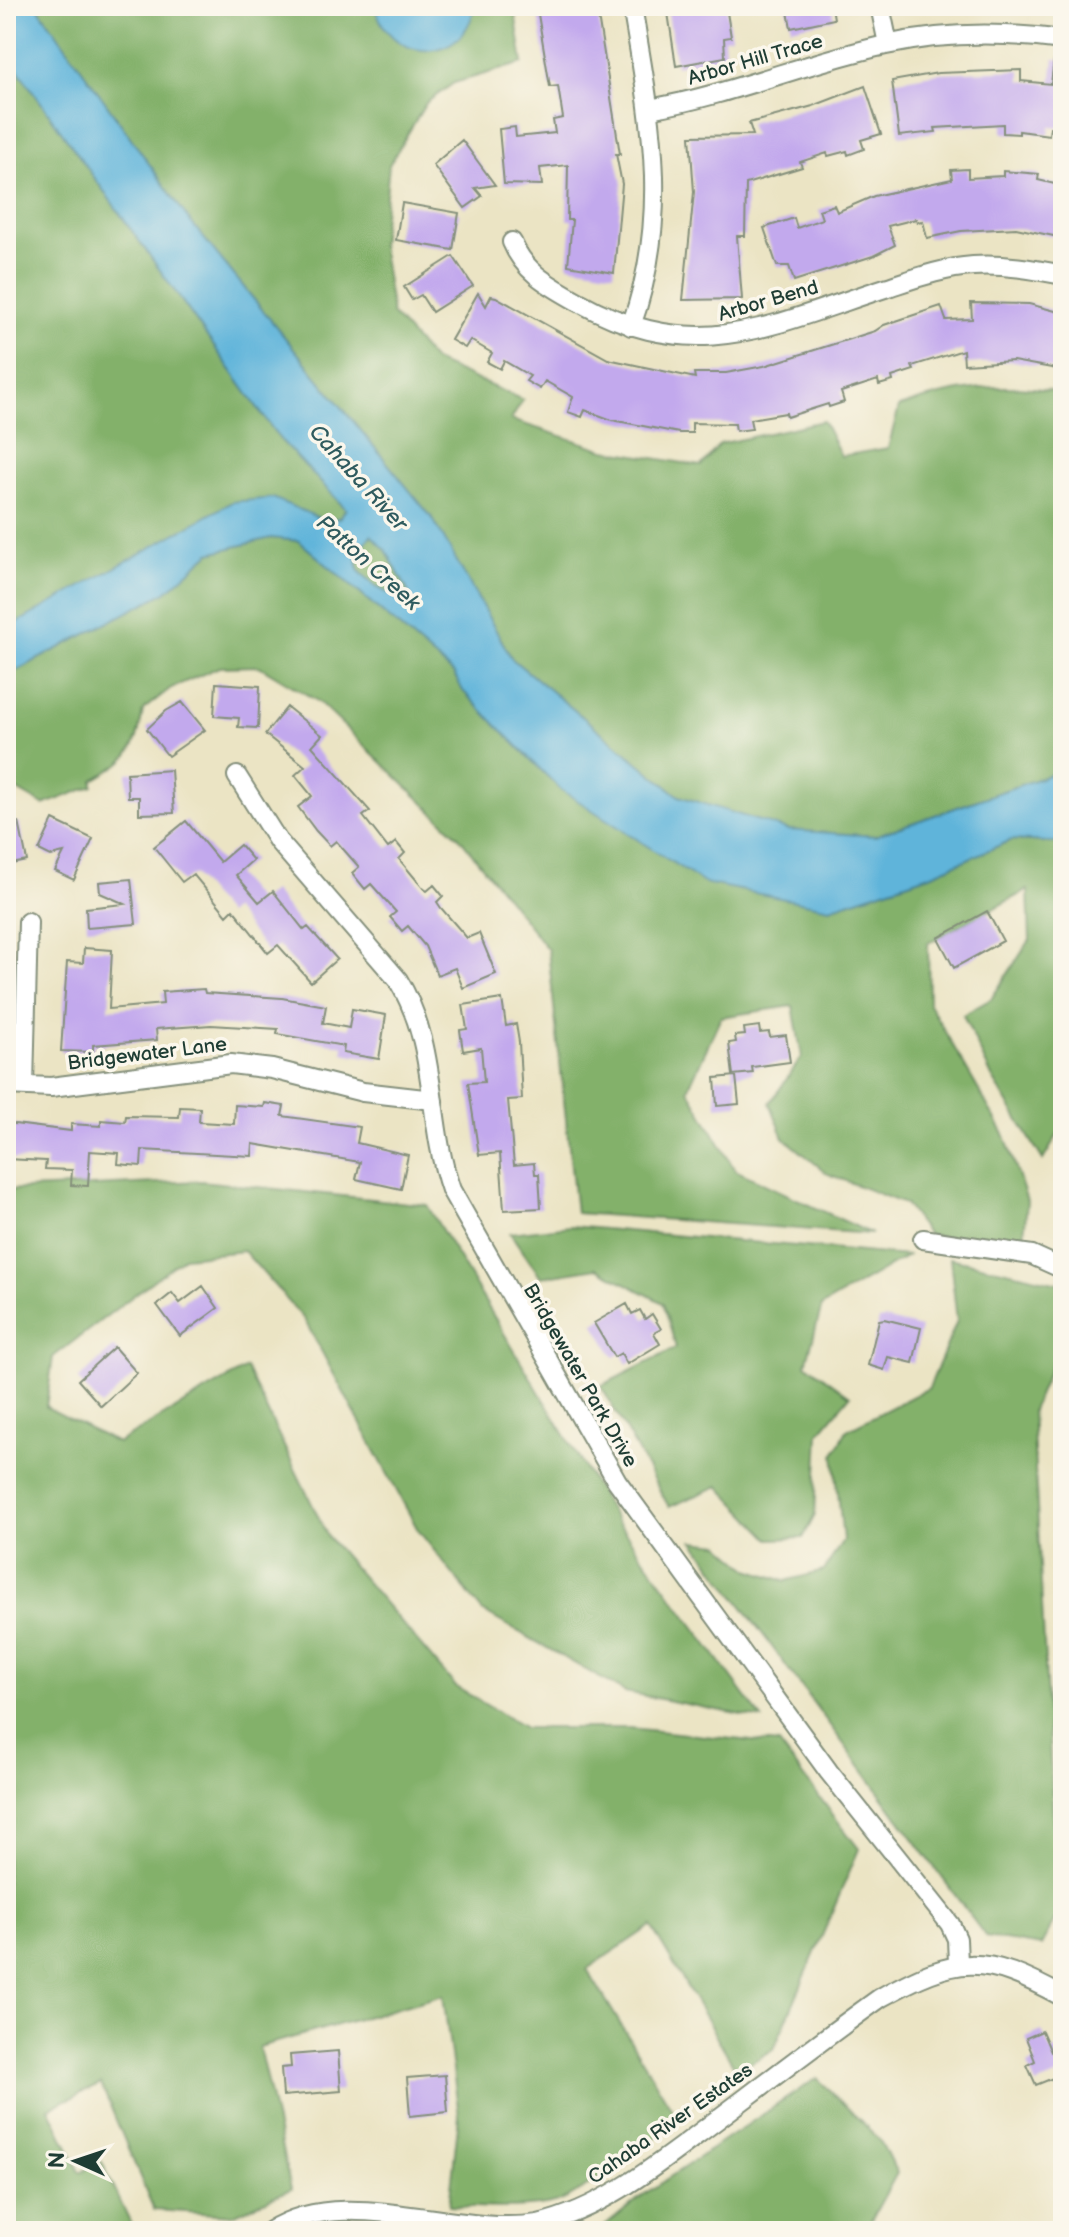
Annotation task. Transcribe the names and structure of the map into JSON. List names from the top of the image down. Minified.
{"streets":{"street":["Arbor Hill Trace","Arbor Bend","Bridgewater Lane","Bridgewater Park Drive","Cahaba River Estates"]},"crossings":[["Bridgewater Lane","Bridgewater Park Drive"],["Bridgewater Park Drive","Cahaba River Estates"]],"water":["Cahaba River","Patton Creek"],"north":"left"}
